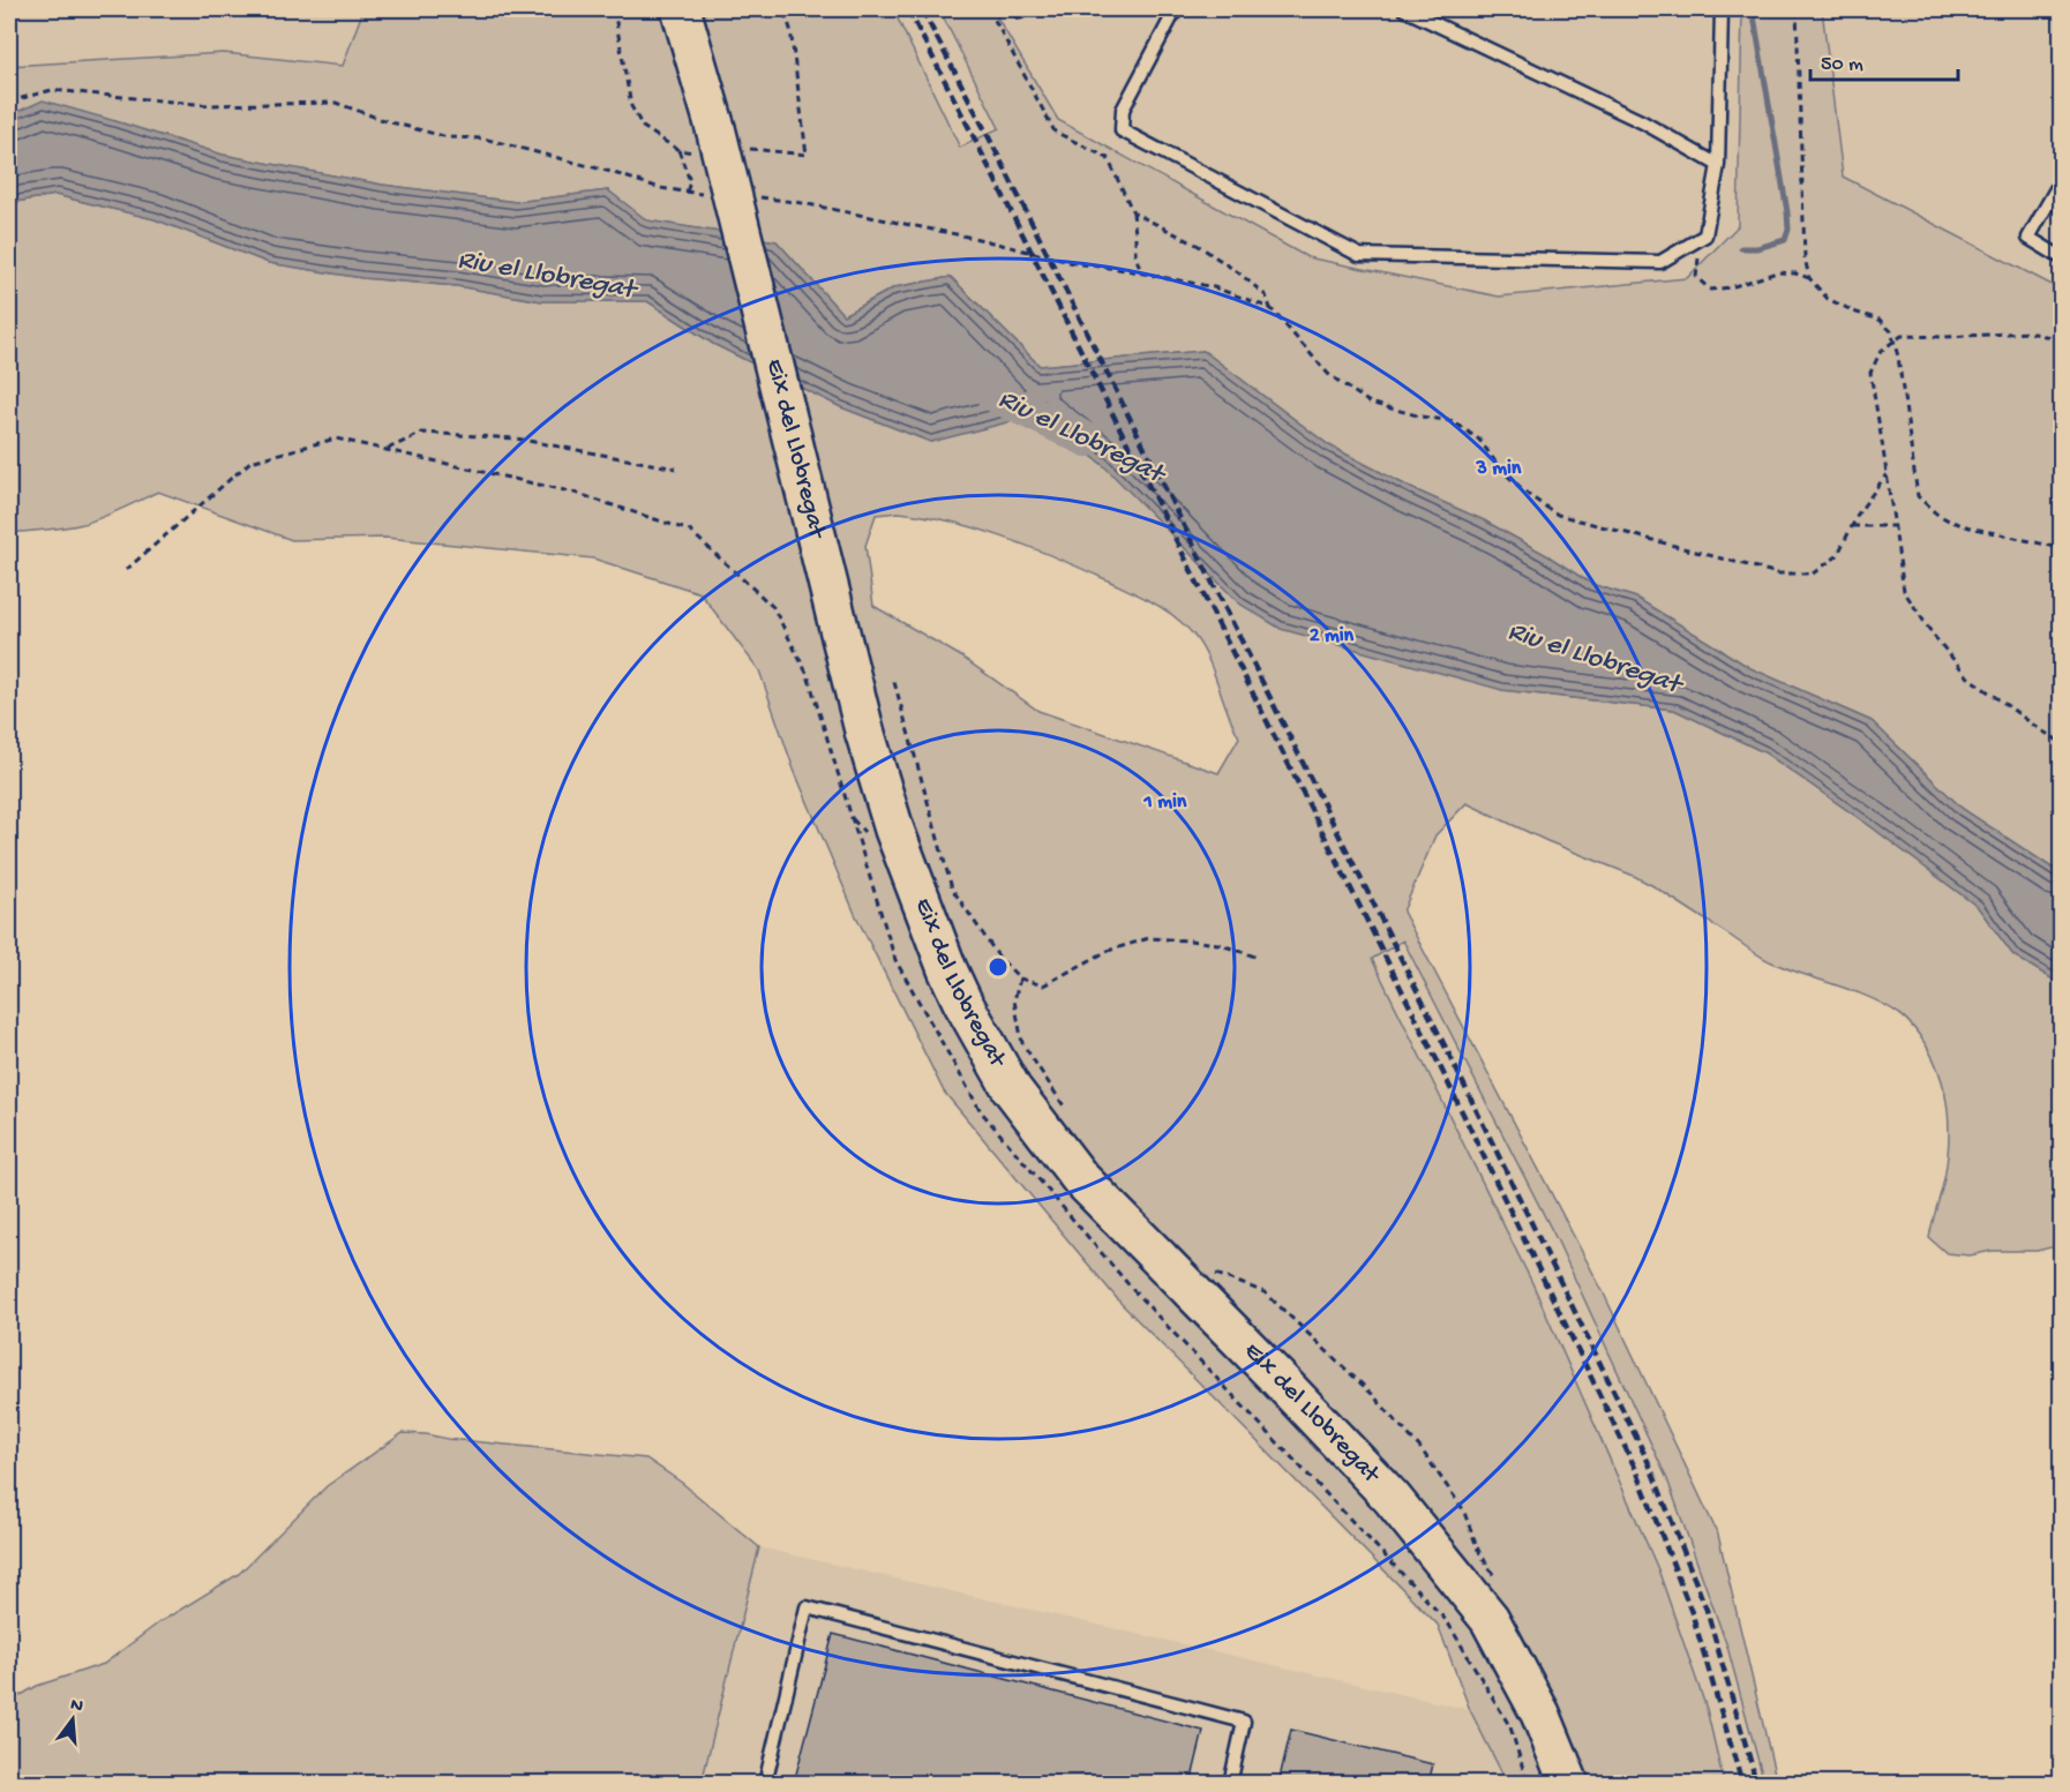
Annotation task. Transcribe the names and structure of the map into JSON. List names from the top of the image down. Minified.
{"streets":{"highway":["Eix del Llobregat"]},"water":["Riu el Llobregat"],"scale_bar":"50 m","north":"top","rings":["3 min","2 min","1 min"]}
